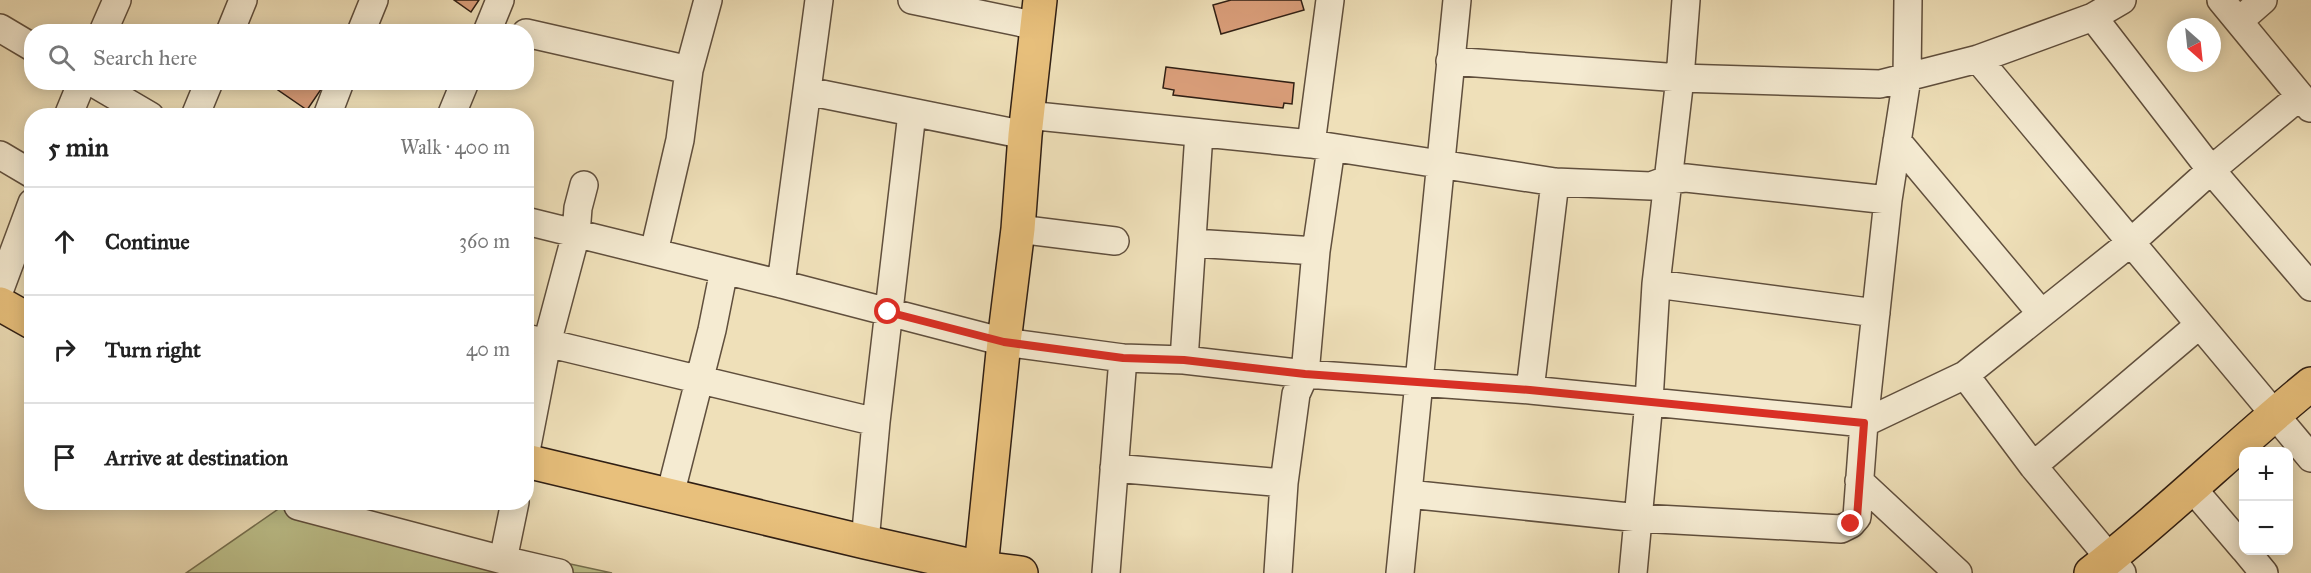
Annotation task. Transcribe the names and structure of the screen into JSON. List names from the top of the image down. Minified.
{"north":"bottom right","page":{"search":"Search here","heading":["5 min","Walk · 400 m"],"list":[["Continue","360 m"],["Turn right","40 m"],"Arrive at destination"],"map_buttons":["+","−"]}}
